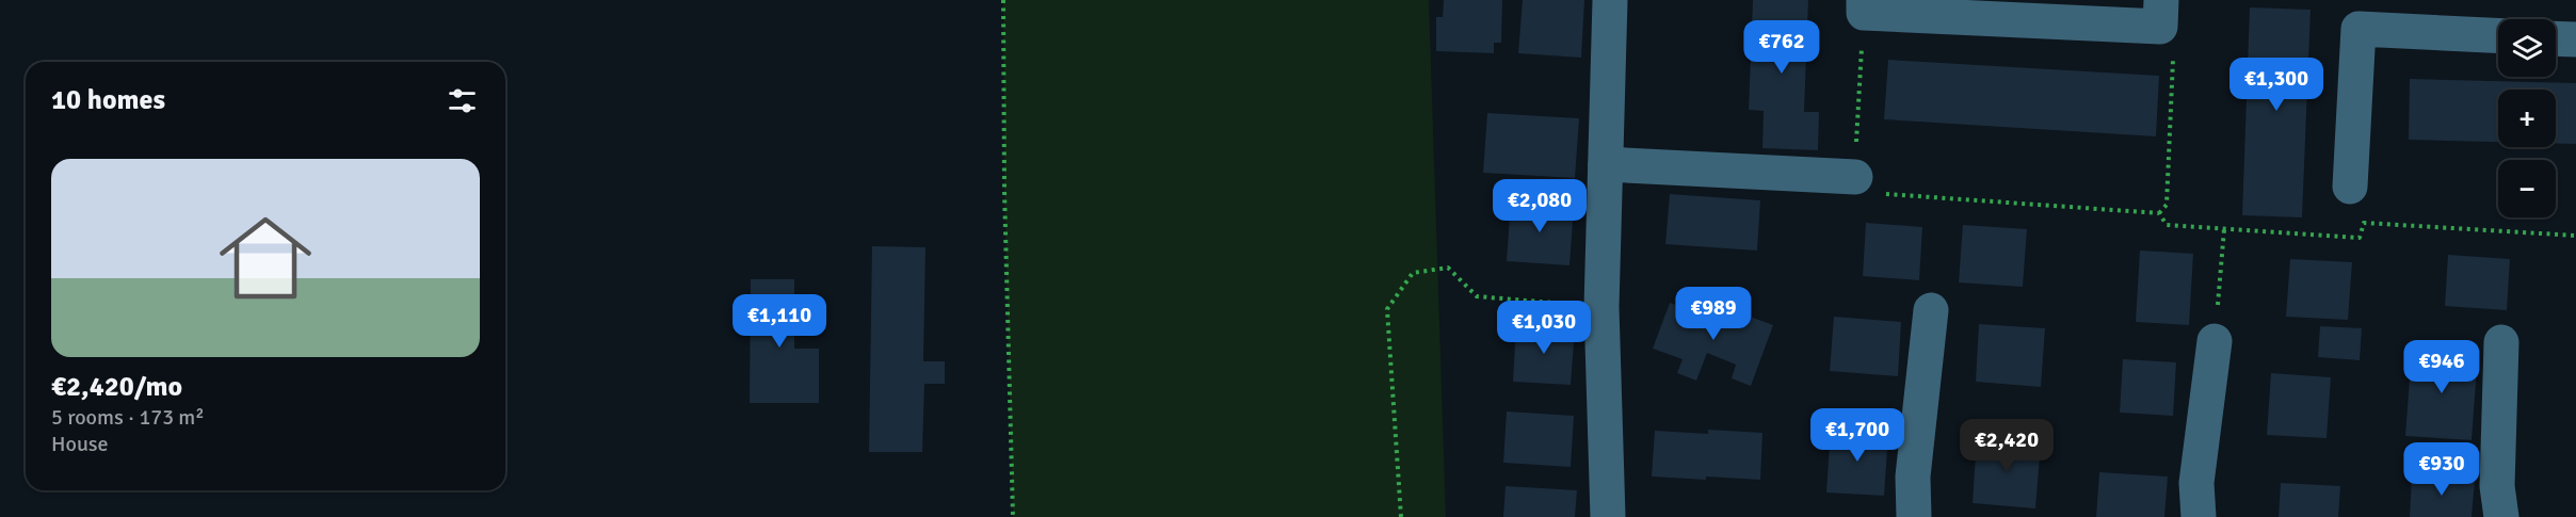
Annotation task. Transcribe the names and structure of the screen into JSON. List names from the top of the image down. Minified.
{"page":{"map_buttons":["+","−"],"price":["€762","€1,300","€2,080","€989","€1,110","€1,030","€946","€1,700","€2,420","€930"],"heading":"10 homes","list":[{"name":"€2,420/mo","note":"5 rooms · 173 m² · House"}]}}
